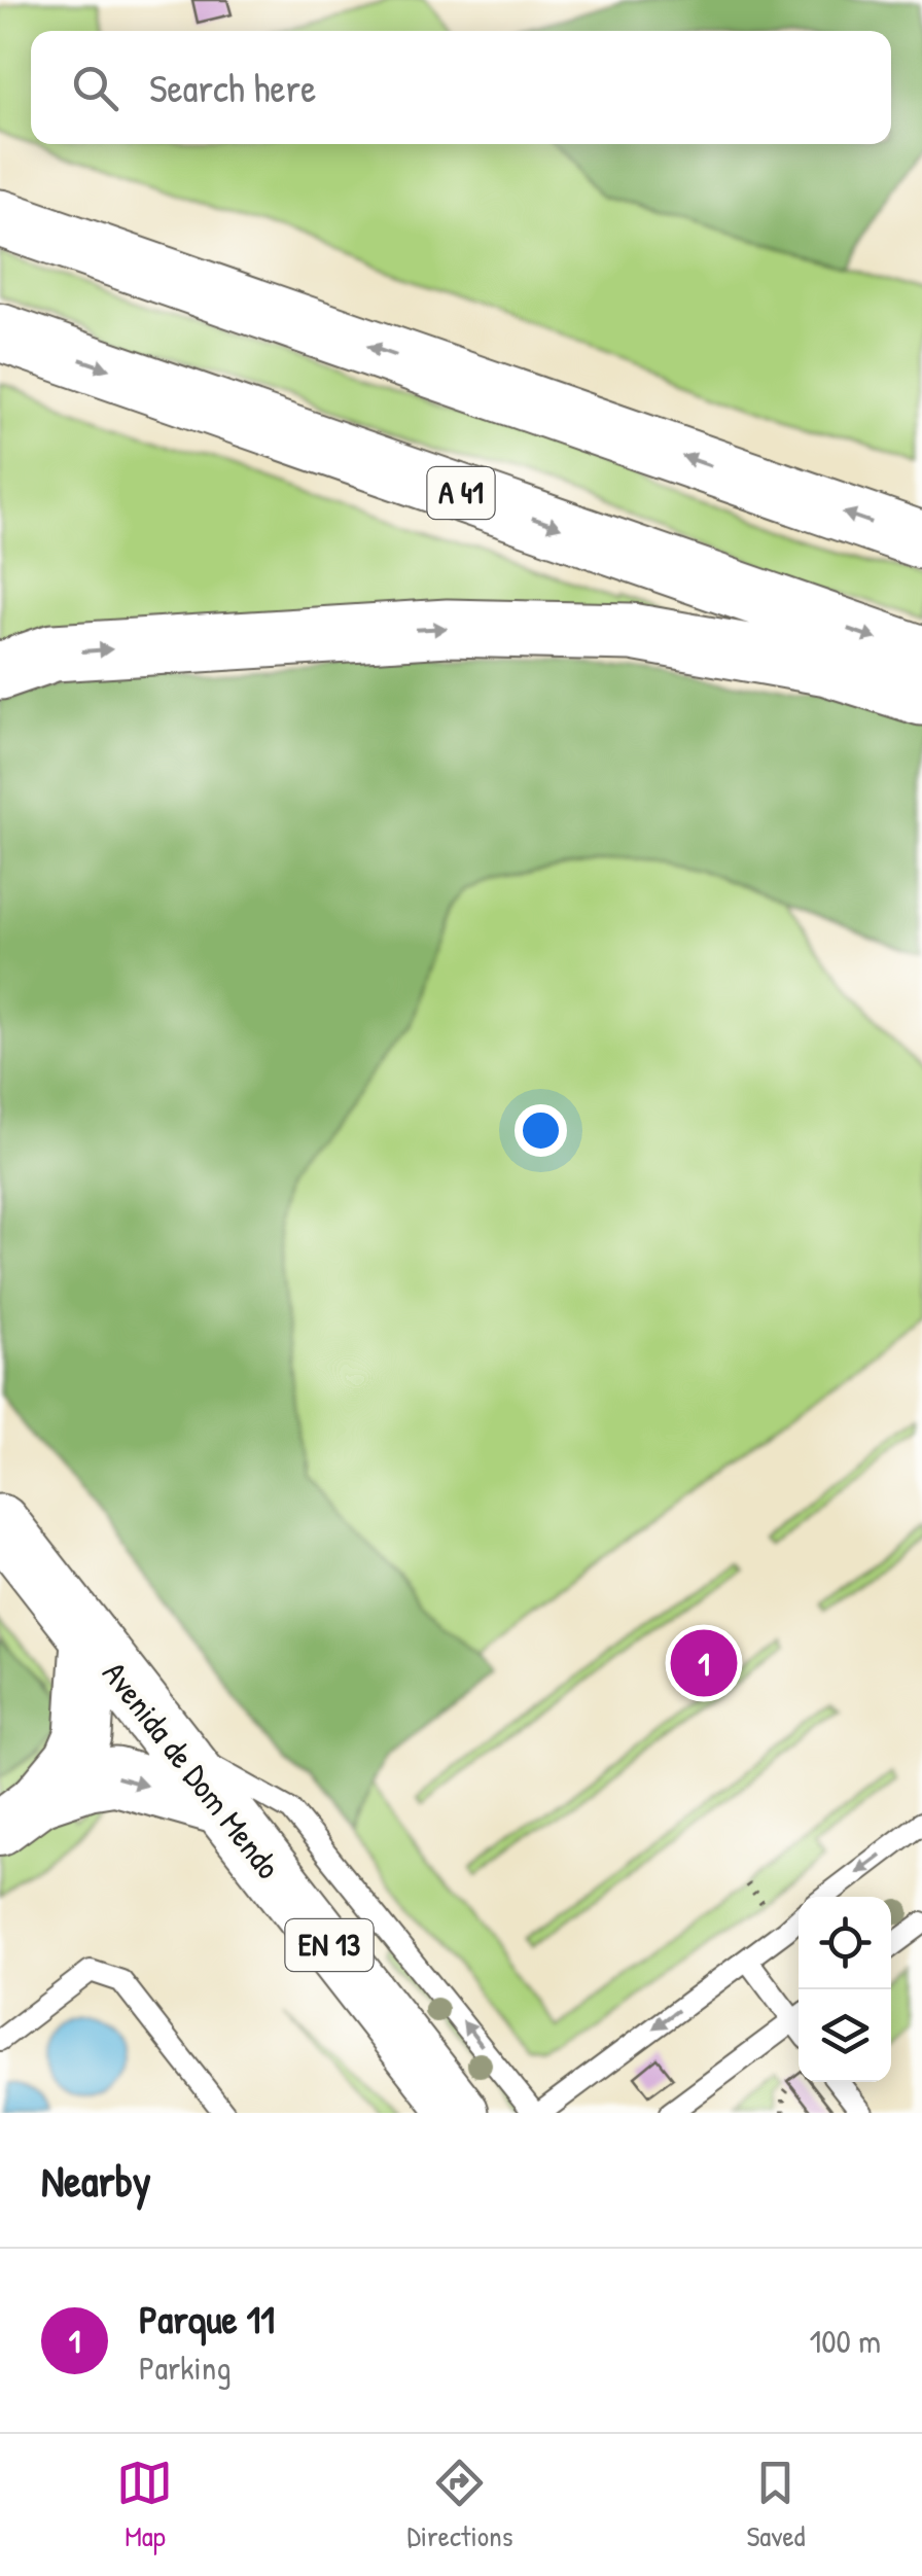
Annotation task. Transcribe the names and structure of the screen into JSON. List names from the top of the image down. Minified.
{"streets":{"main road":["A 41","Avenida de Dom Mendo","EN 13"]},"page":{"search":"Search here","pins":"1","heading":"Nearby","list":[{"mark":"1","name":"Parque 11","note":"Parking","value":"100 m"}],"nav":["Map","Directions","Saved"]}}
